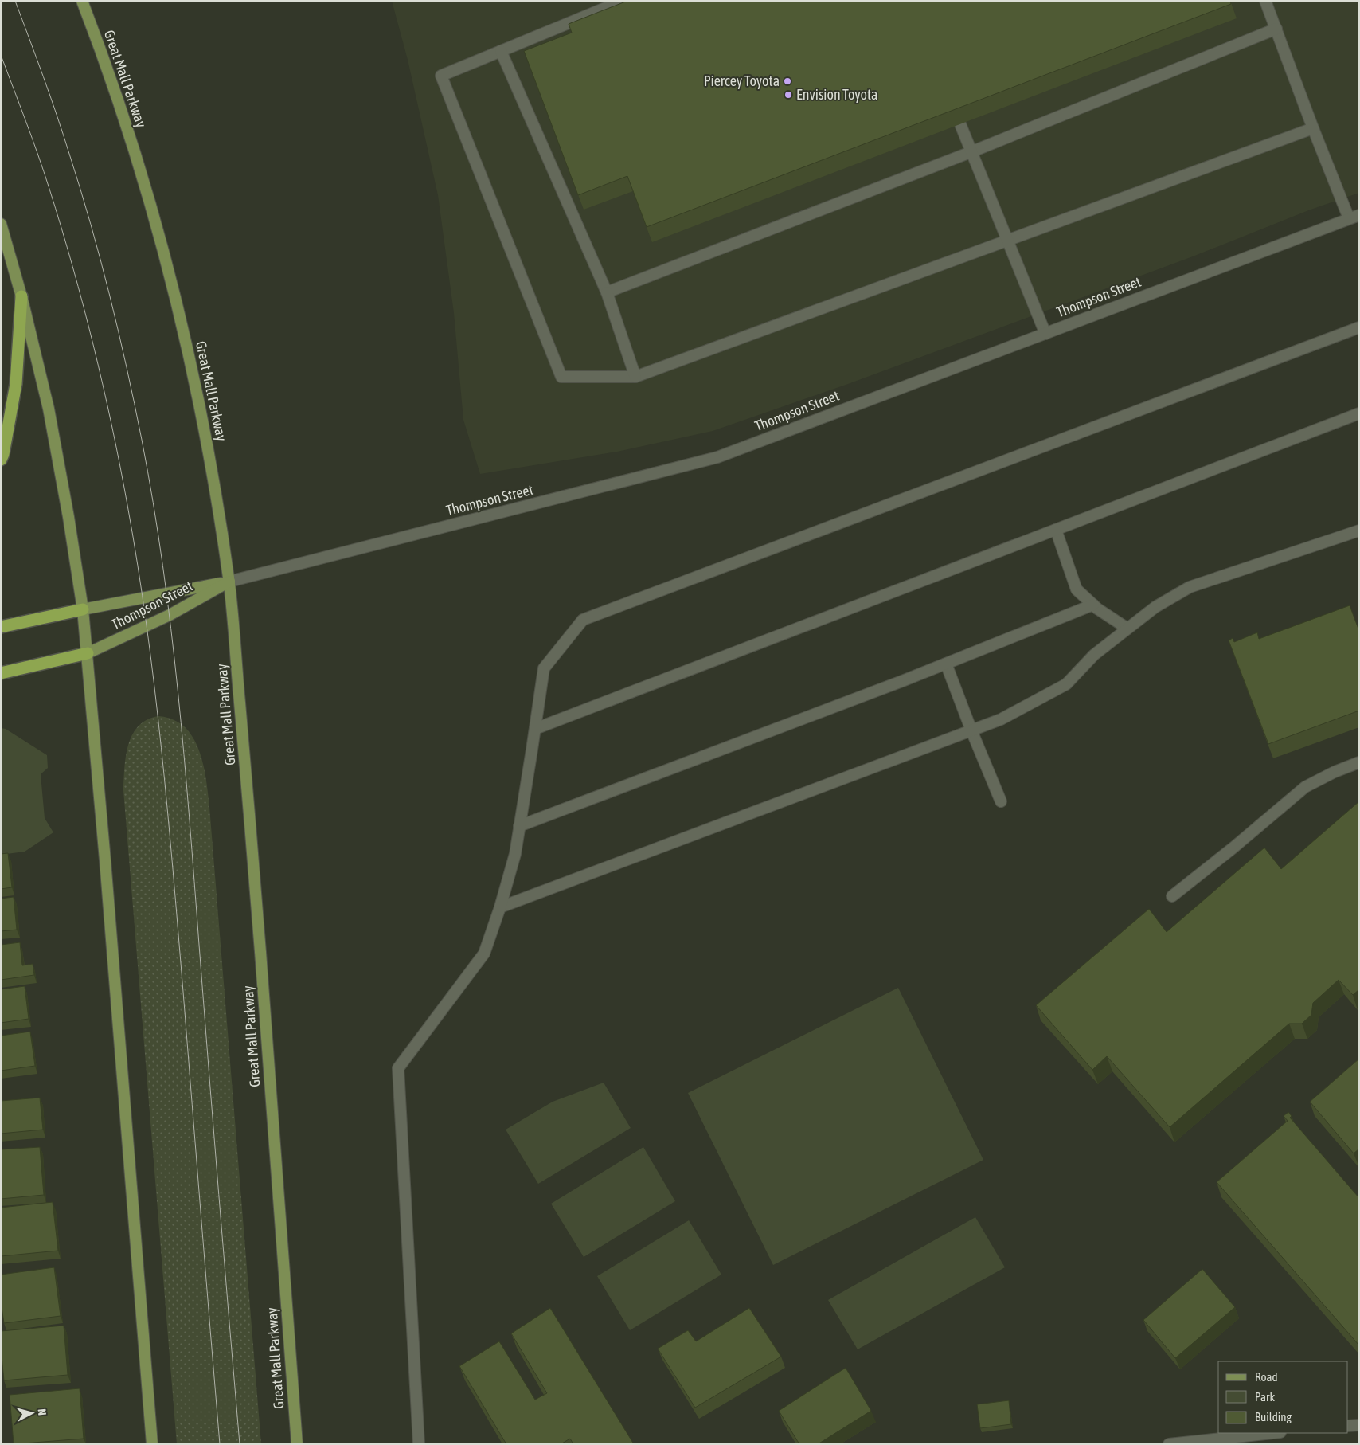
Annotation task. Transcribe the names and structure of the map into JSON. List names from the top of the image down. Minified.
{"streets":{"main road":["Great Mall Parkway","Thompson Street"]},"crossings":[["Great Mall Parkway","Thompson Street"]],"places":["Piercey Toyota","Envision Toyota"],"legend":["Road","Park","Building"],"north":"right"}
